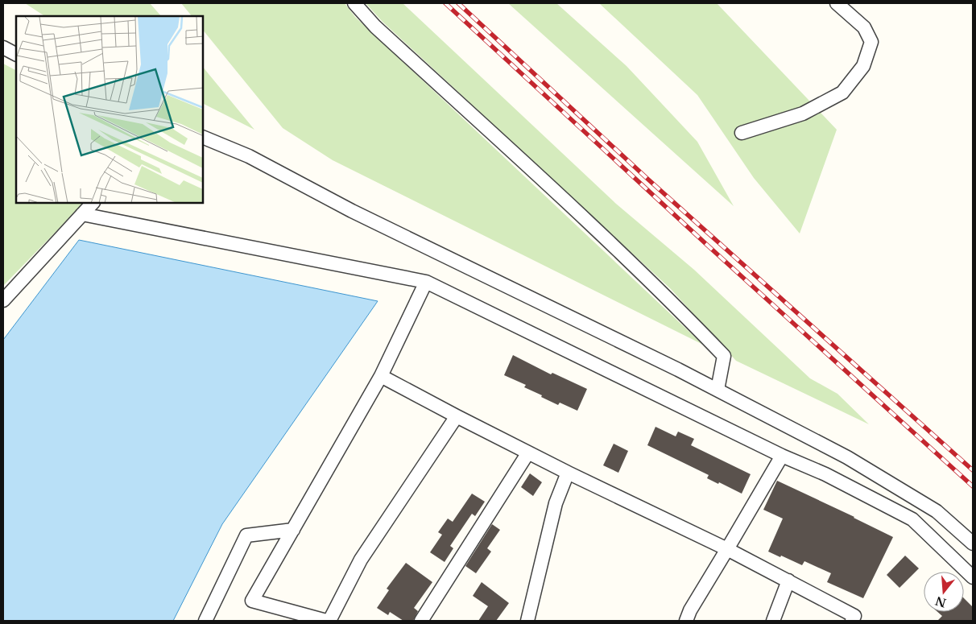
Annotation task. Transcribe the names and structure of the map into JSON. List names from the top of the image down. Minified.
{"north":"bottom"}
